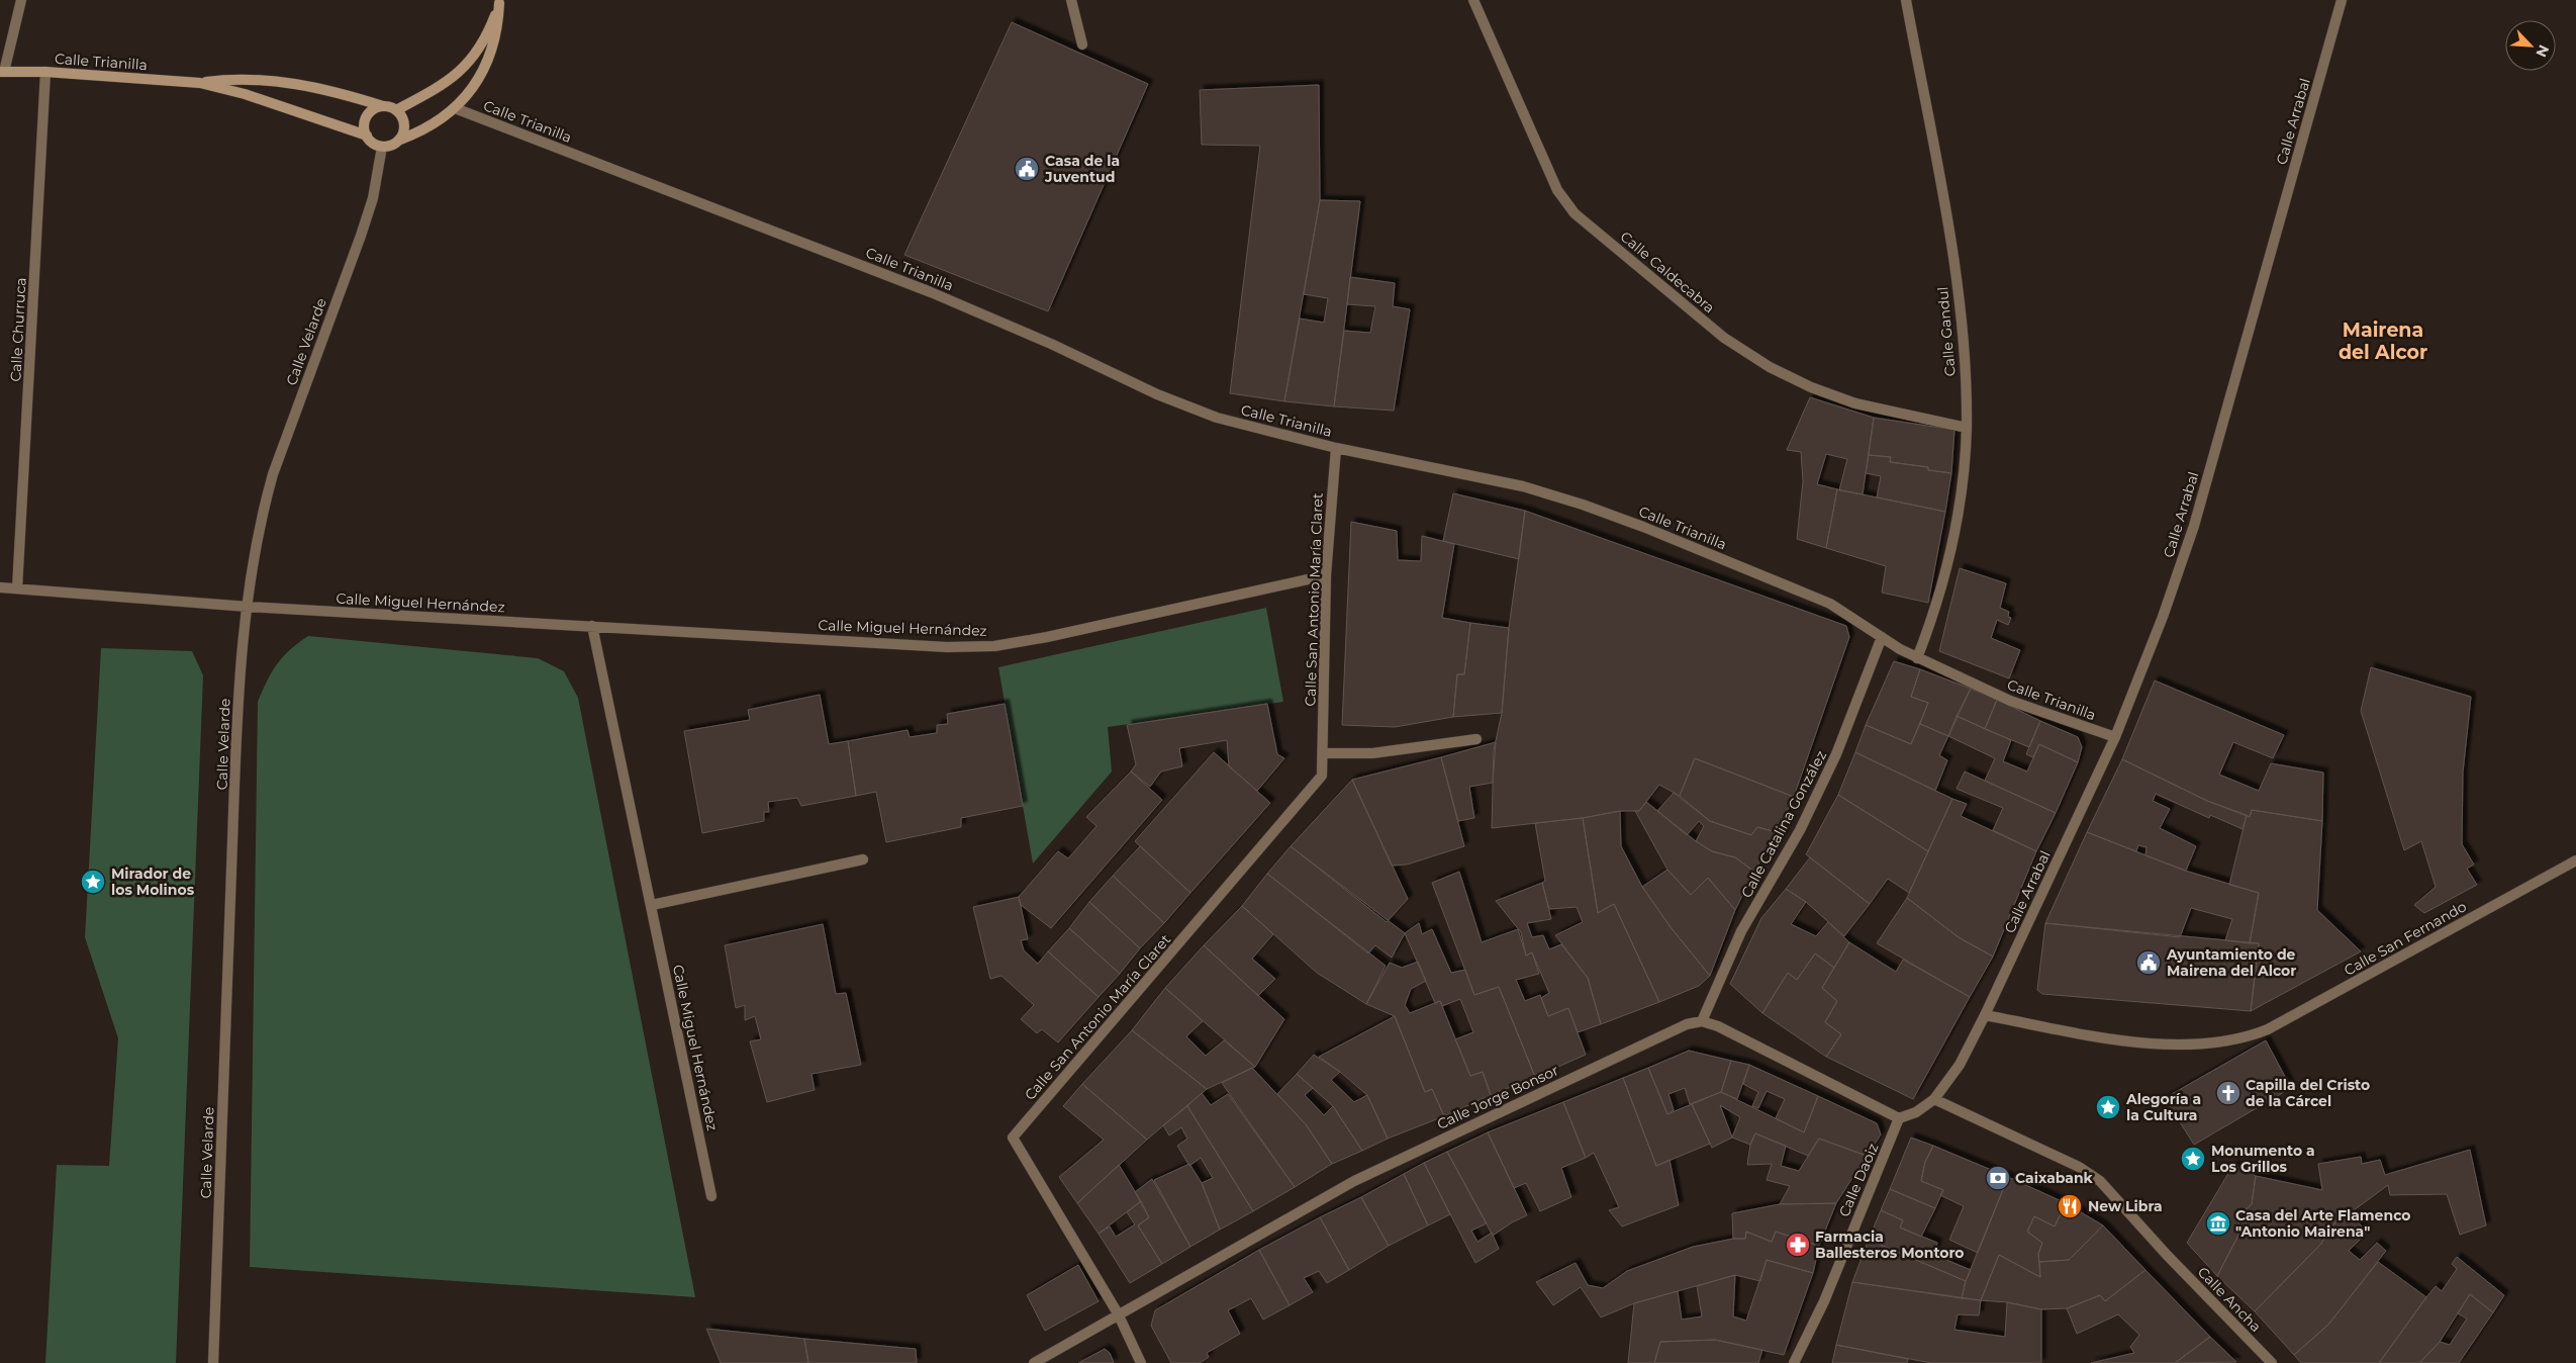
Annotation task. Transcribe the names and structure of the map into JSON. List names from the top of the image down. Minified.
{"streets":{"street":["Calle Trianilla","Calle Arrabal","Calle Caldecabra","Calle Churruca","Calle Gandul","Calle Velarde","Calle San Antonio María Claret","Calle Miguel Hernández","Calle Catalina González","Calle San Fernando","Calle Jorge Bonsor","Calle Daoiz","Calle Ancha"]},"crossings":[["Calle Trianilla","Calle Arrabal"],["Calle Trianilla","Calle Churruca"],["Calle Trianilla","Calle Gandul"],["Calle Trianilla","Calle Velarde"],["Calle Trianilla","Calle San Antonio María Claret"],["Calle Trianilla","Calle Catalina González"],["Calle Arrabal","Calle San Fernando"],["Calle Arrabal","Calle Ancha"],["Calle Caldecabra","Calle Gandul"],["Calle Churruca","Calle Miguel Hernández"],["Calle Velarde","Calle Miguel Hernández"],["Calle San Antonio María Claret","Calle Miguel Hernández"],["Calle San Antonio María Claret","Calle Jorge Bonsor"],["Calle Catalina González","Calle Jorge Bonsor"]],"districts":["Mairena del Alcor"],"places":{"public building":["Casa de la Juventud","Ayuntamiento de Mairena del Alcor"],"place":["Mirador de los Molinos","Alegoría a la Cultura","Monumento a Los Grillos"],"church":["Capilla del Cristo de la Cárcel"],"bank":["Caixabank"],"restaurant":["New Libra"],"museum":["Casa del Arte Flamenco \"Antonio Mairena\""],"pharmacy":["Farmacia Ballesteros Montoro"]},"north":"bottom right"}
